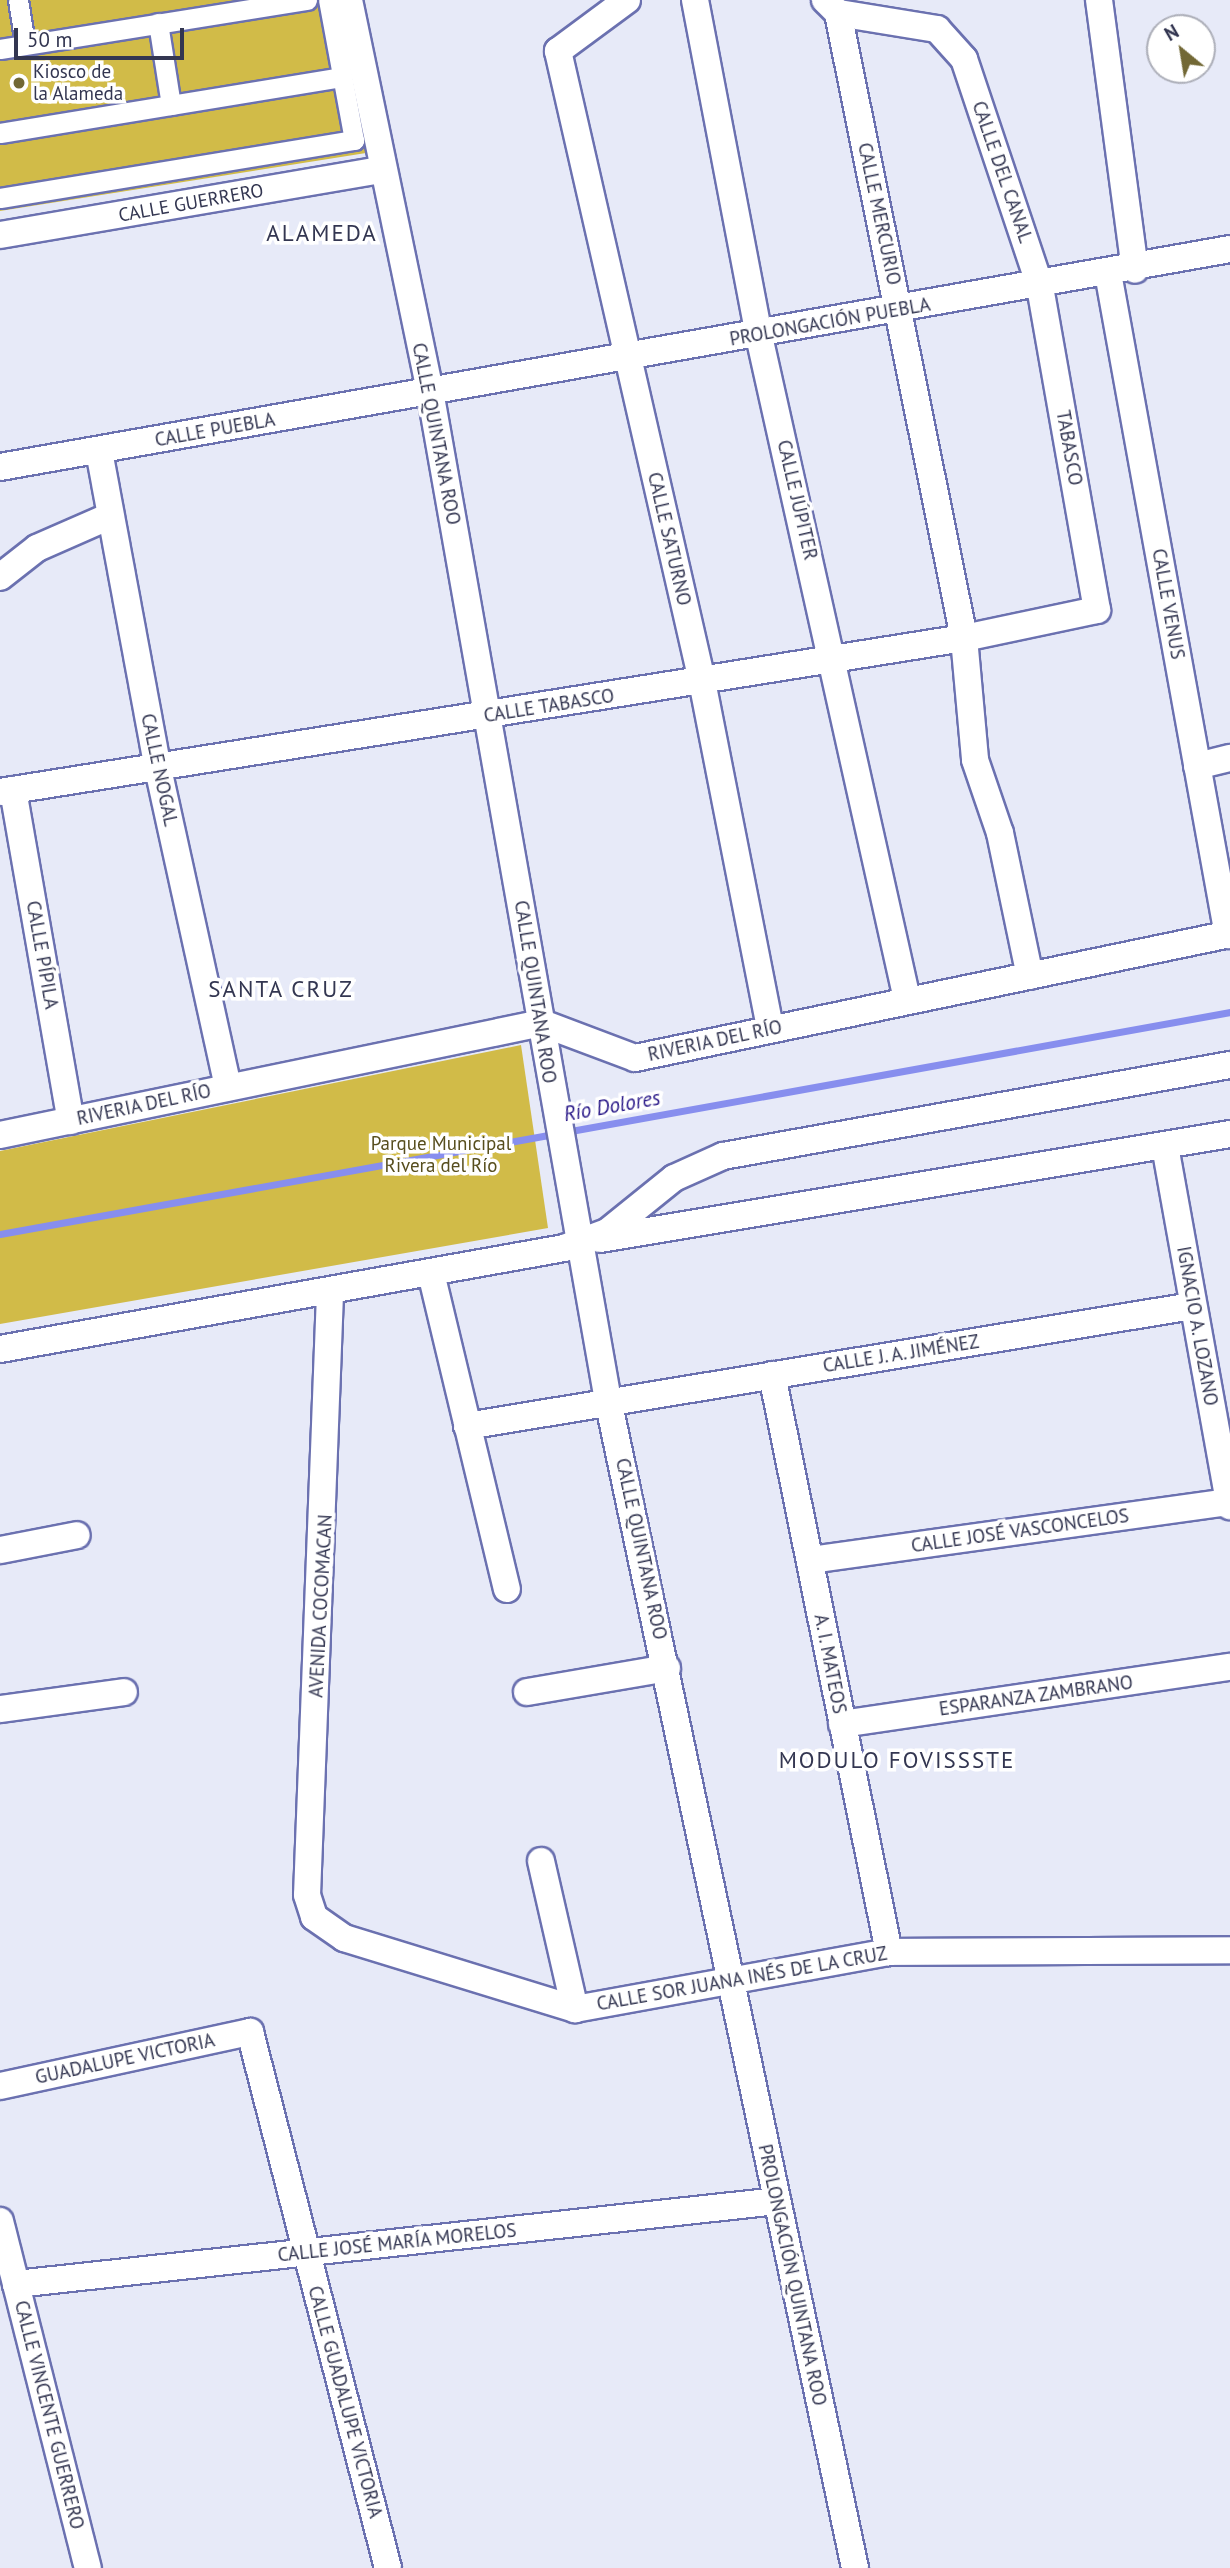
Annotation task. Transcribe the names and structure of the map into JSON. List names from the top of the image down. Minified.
{"streets":{"street":["CALLE DEL CANAL","CALLE GUERRERO","CALLE MERCURIO","PROLONGACIÓN PUEBLA","CALLE PUEBLA","CALLE QUINTANA ROO","TABASCO","CALLE JÚPITER","CALLE SATURNO","CALLE VENUS","CALLE TABASCO","CALLE NOGAL","CALLE PÍPILA","RIVERIA DEL RÍO","IGNACIO A. LOZANO","CALLE J. A. JIMÉNEZ","CALLE JOSÉ VASCONCELOS","AVENIDA COCOMACAN","A. I. MATEOS","ESPARANZA ZAMBRANO","CALLE SOR JUANA INÉS DE LA CRUZ","GUADALUPE VICTORIA","CALLE JOSÉ MARÍA MORELOS","PROLONGACIÓN QUINTANA ROO","CALLE GUADALUPE VICTORIA","CALLE VINCENTE GUERRERO"]},"crossings":[["CALLE DEL CANAL","CALLE MERCURIO"],["CALLE DEL CANAL","PROLONGACIÓN PUEBLA"],["CALLE DEL CANAL","TABASCO"],["CALLE GUERRERO","CALLE QUINTANA ROO"],["CALLE MERCURIO","PROLONGACIÓN PUEBLA"],["CALLE MERCURIO","CALLE TABASCO"],["CALLE MERCURIO","RIVERIA DEL RÍO"],["PROLONGACIÓN PUEBLA","CALLE PUEBLA"],["PROLONGACIÓN PUEBLA","CALLE QUINTANA ROO"],["PROLONGACIÓN PUEBLA","TABASCO"],["PROLONGACIÓN PUEBLA","CALLE JÚPITER"],["PROLONGACIÓN PUEBLA","CALLE SATURNO"],["PROLONGACIÓN PUEBLA","CALLE VENUS"],["CALLE PUEBLA","CALLE QUINTANA ROO"],["CALLE PUEBLA","CALLE NOGAL"],["CALLE QUINTANA ROO","CALLE TABASCO"],["CALLE QUINTANA ROO","RIVERIA DEL RÍO"],["CALLE QUINTANA ROO","CALLE J. A. JIMÉNEZ"],["CALLE QUINTANA ROO","CALLE SOR JUANA INÉS DE LA CRUZ"],["CALLE QUINTANA ROO","PROLONGACIÓN QUINTANA ROO"],["TABASCO","CALLE TABASCO"],["CALLE JÚPITER","CALLE TABASCO"],["CALLE JÚPITER","RIVERIA DEL RÍO"],["CALLE SATURNO","CALLE TABASCO"],["CALLE SATURNO","RIVERIA DEL RÍO"],["CALLE VENUS","RIVERIA DEL RÍO"],["CALLE TABASCO","CALLE NOGAL"],["CALLE TABASCO","CALLE PÍPILA"],["CALLE NOGAL","RIVERIA DEL RÍO"],["CALLE PÍPILA","RIVERIA DEL RÍO"],["IGNACIO A. LOZANO","CALLE J. A. JIMÉNEZ"],["IGNACIO A. LOZANO","CALLE JOSÉ VASCONCELOS"],["CALLE J. A. JIMÉNEZ","A. I. MATEOS"],["CALLE JOSÉ VASCONCELOS","A. I. MATEOS"],["AVENIDA COCOMACAN","CALLE SOR JUANA INÉS DE LA CRUZ"],["A. I. MATEOS","ESPARANZA ZAMBRANO"],["A. I. MATEOS","CALLE SOR JUANA INÉS DE LA CRUZ"],["CALLE SOR JUANA INÉS DE LA CRUZ","PROLONGACIÓN QUINTANA ROO"],["GUADALUPE VICTORIA","CALLE GUADALUPE VICTORIA"],["CALLE JOSÉ MARÍA MORELOS","PROLONGACIÓN QUINTANA ROO"],["CALLE JOSÉ MARÍA MORELOS","CALLE GUADALUPE VICTORIA"],["CALLE JOSÉ MARÍA MORELOS","CALLE VINCENTE GUERRERO"]],"districts":["ALAMEDA","SANTA CRUZ","MODULO FOVISSSTE"],"water":["Río Dolores"],"parks":["Parque Municipal Rivera del Río"],"places":["Kiosco de la Alameda"],"scale_bar":"50 m","north":"top left"}
